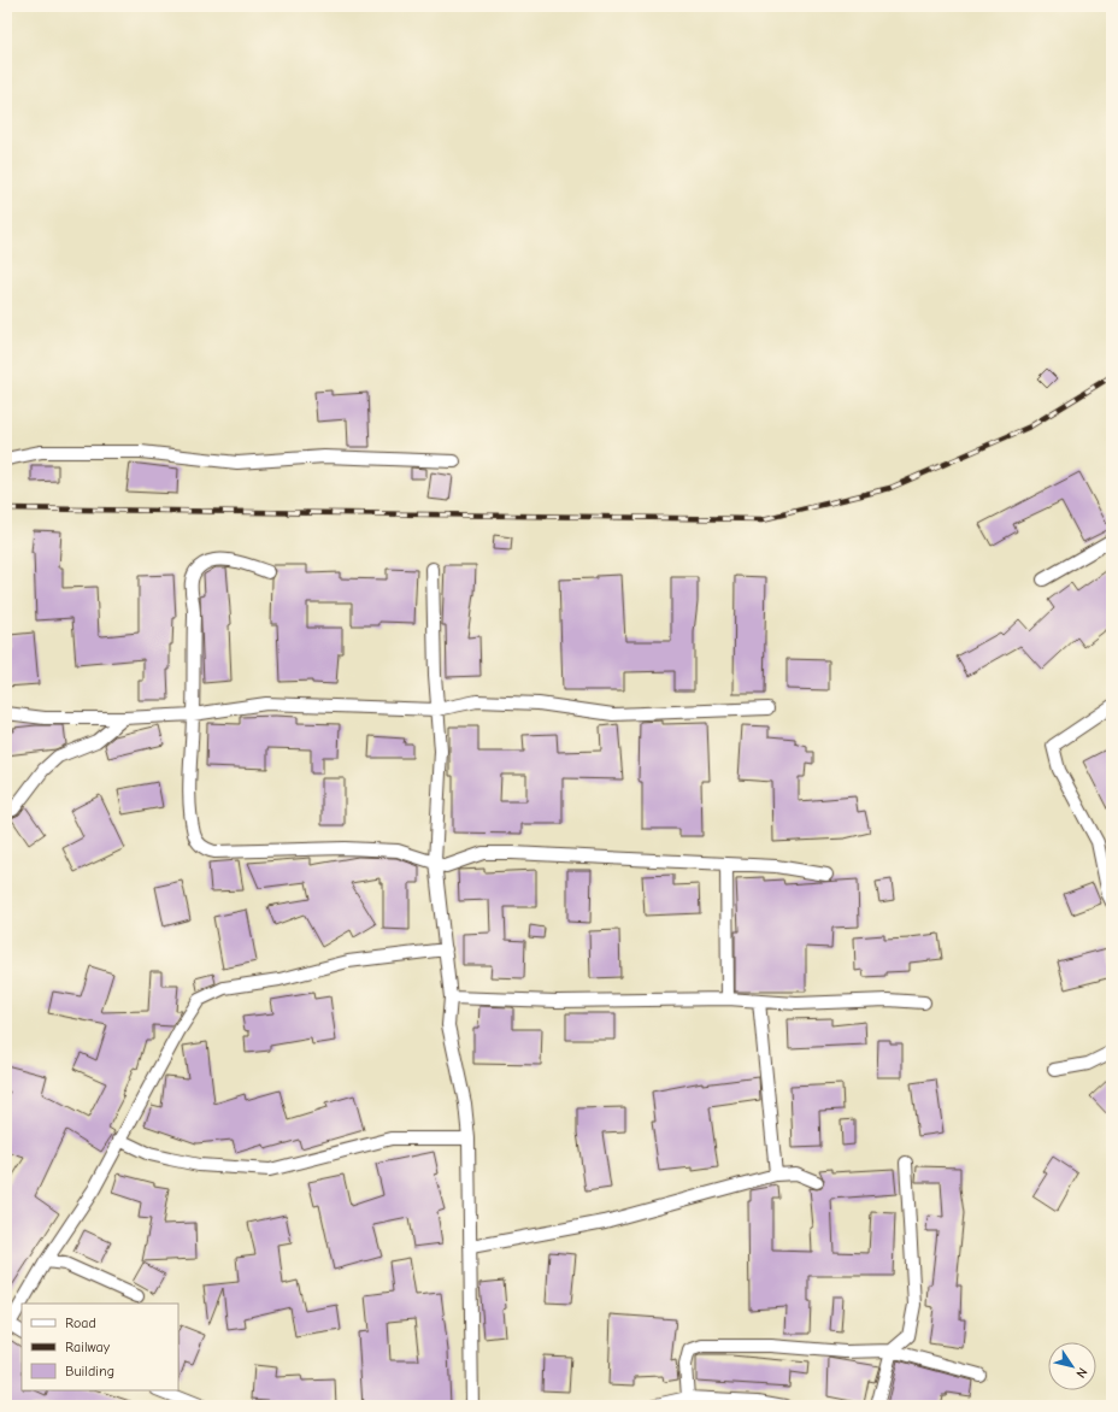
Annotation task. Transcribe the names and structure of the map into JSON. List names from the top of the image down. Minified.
{"legend":["Road","Railway","Building"],"north":"bottom right"}
